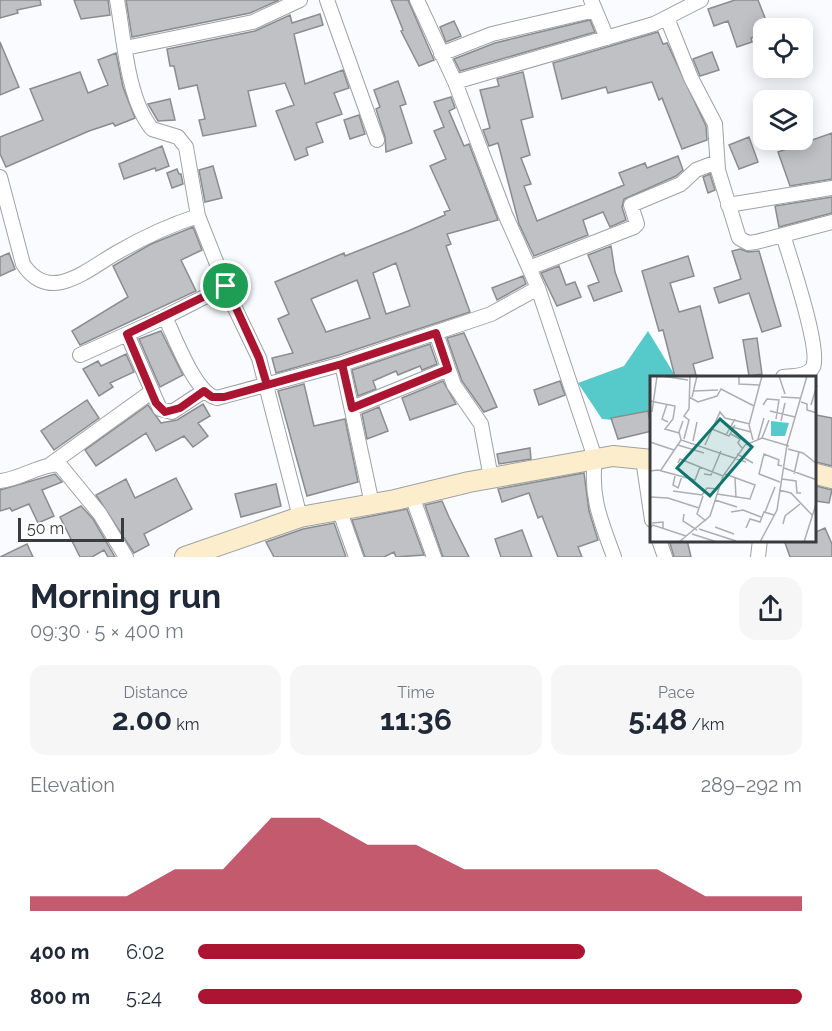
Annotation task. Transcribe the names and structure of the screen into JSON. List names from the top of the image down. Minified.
{"scale_bar":"50 m","page":{"scale":"50 m","heading":["Morning run","09:30 · 5 × 400 m"],"stats":[["Distance","2.00 km"],["Time","11:36"],["Pace","5:48 /km"]],"chart":["Elevation","289–292 m"],"list":[{"name":"400 m","note":"6:02"},{"name":"800 m","note":"5:24"}]}}
